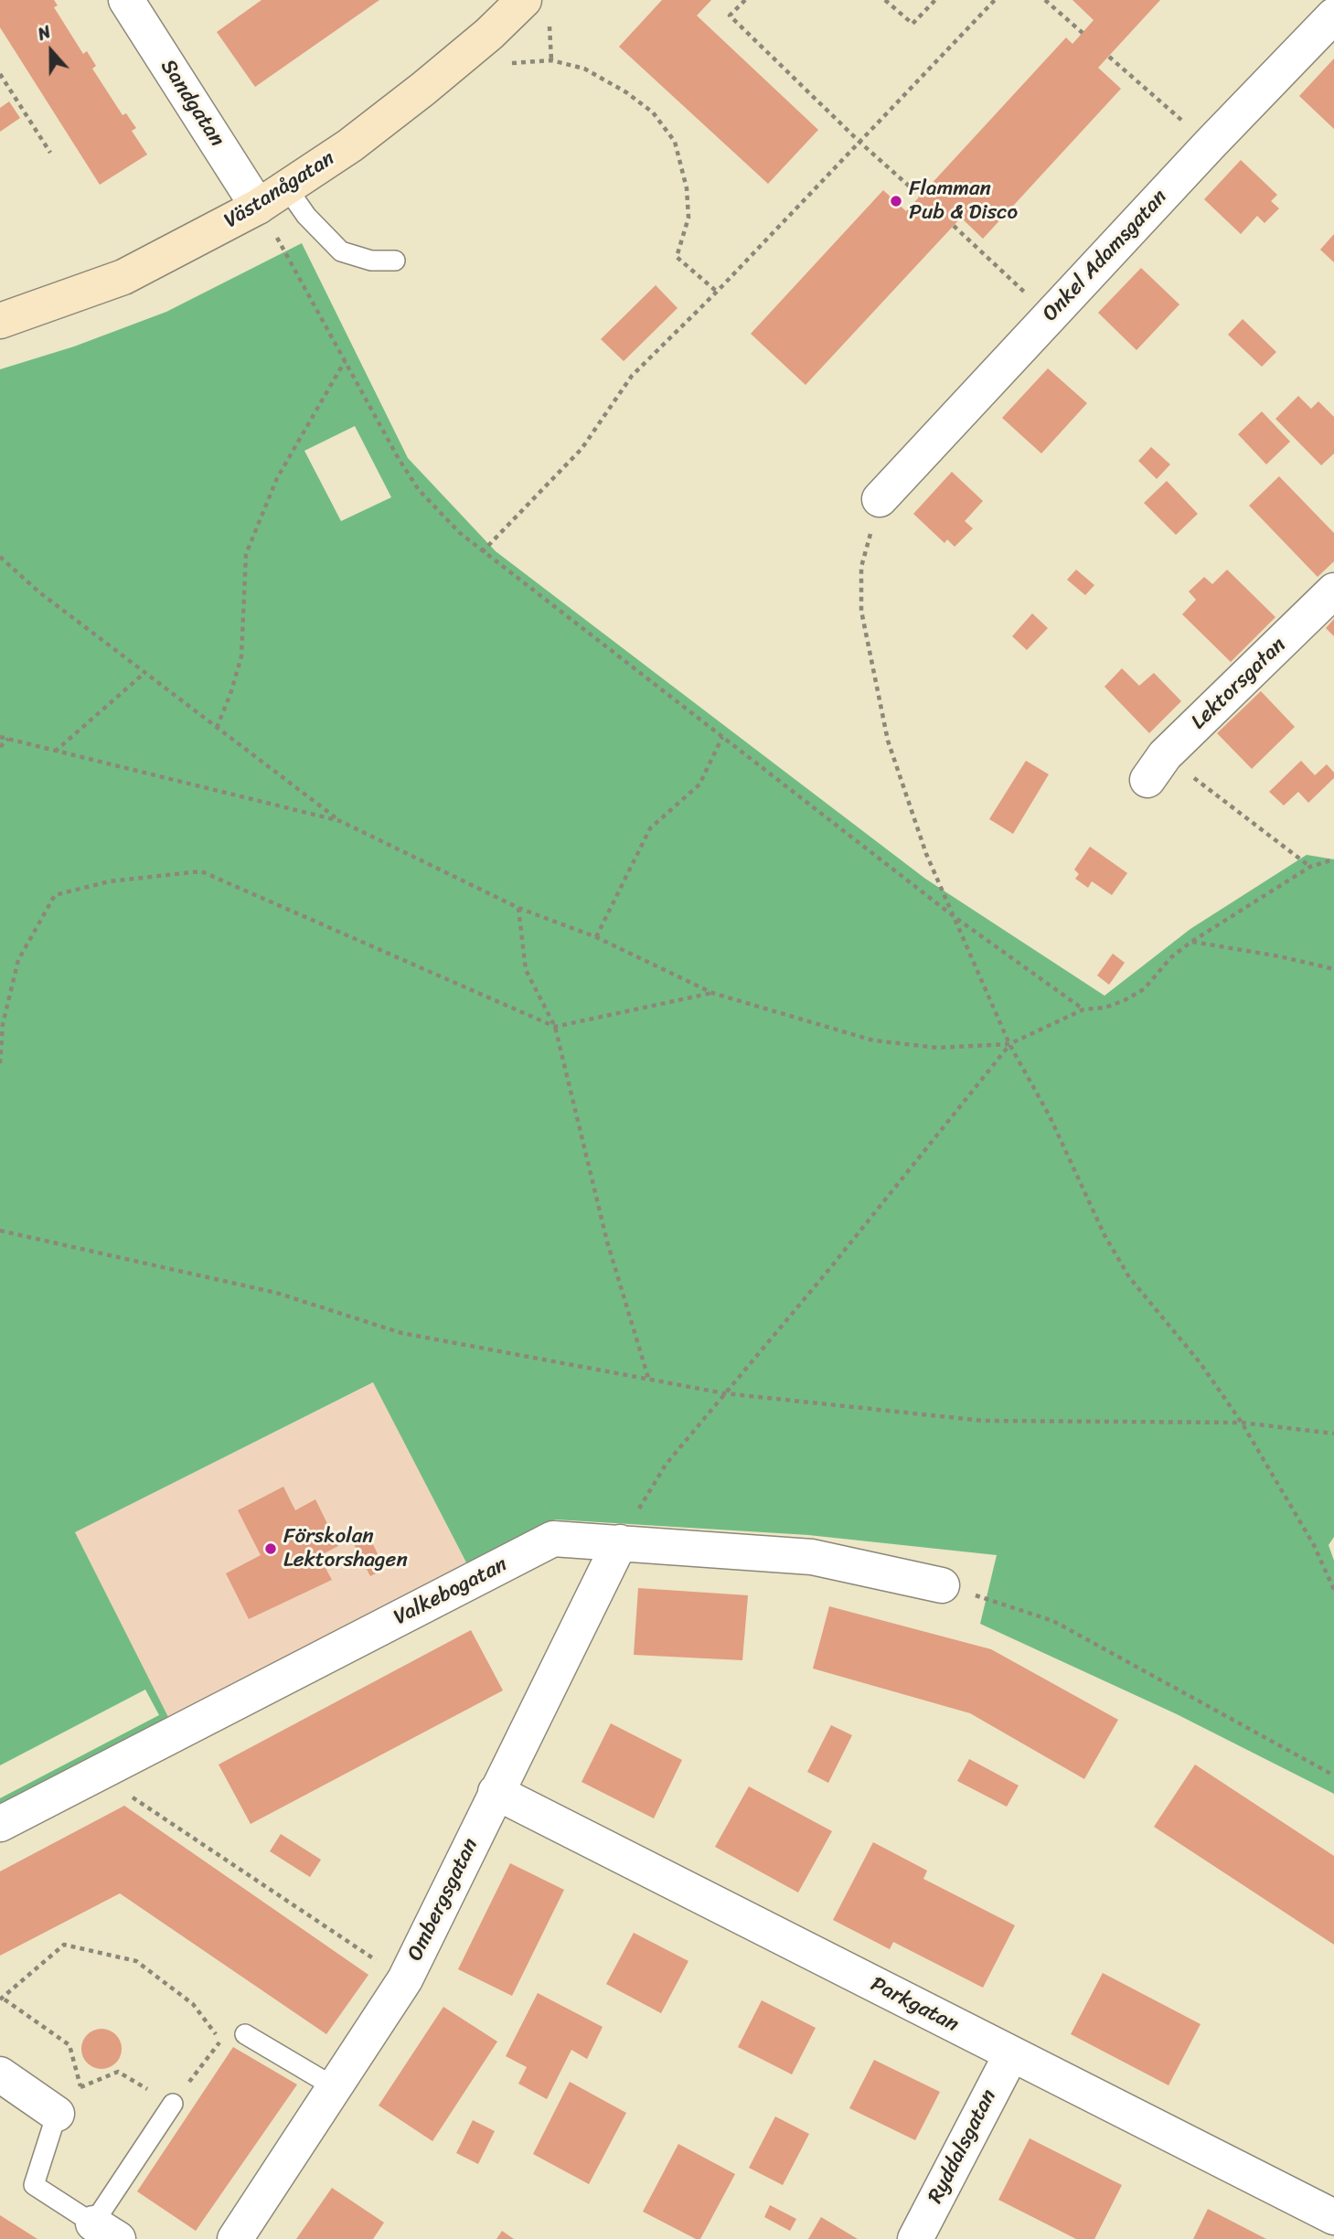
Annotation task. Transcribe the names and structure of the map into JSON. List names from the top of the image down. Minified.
{"streets":{"street":["Sandgatan","Västanågatan","Onkel Adamsgatan","Lektorsgatan","Valkebogatan","Ombergsgatan","Parkgatan","Ryddalsgatan"]},"crossings":[["Sandgatan","Västanågatan"],["Valkebogatan","Ombergsgatan"],["Ombergsgatan","Parkgatan"],["Parkgatan","Ryddalsgatan"]],"places":["Flamman Pub & Disco","Förskolan Lektorshagen"],"north":"top"}
